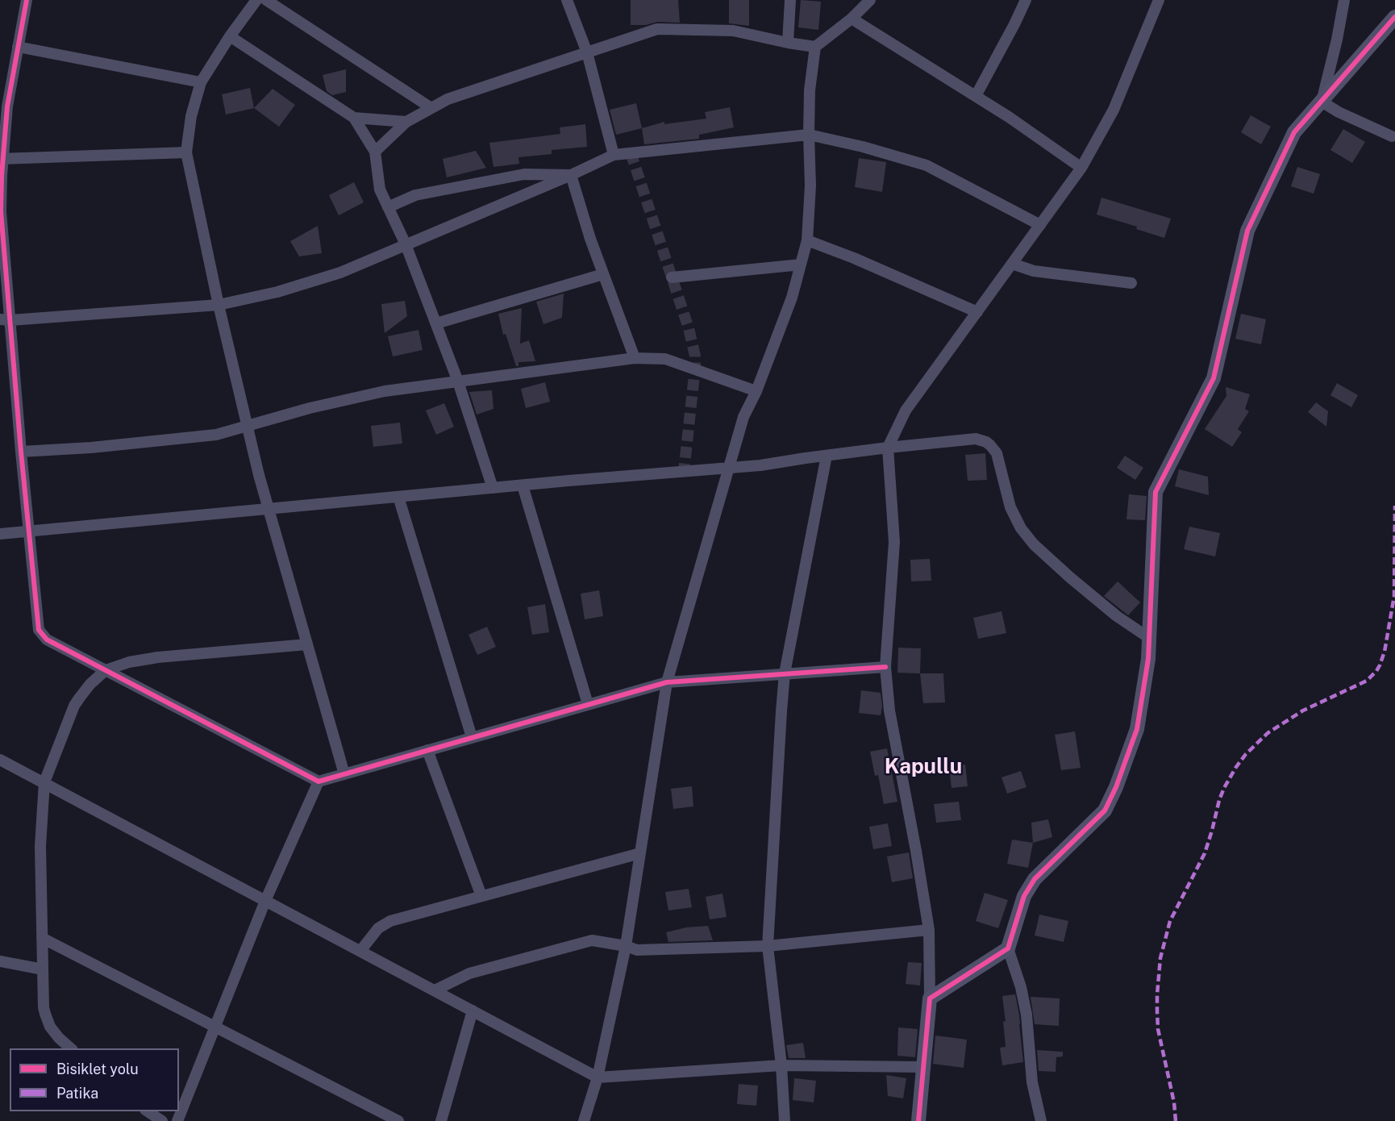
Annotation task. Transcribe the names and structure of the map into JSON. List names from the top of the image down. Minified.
{"districts":["Kapullu"],"legend":["Bisiklet yolu","Patika"]}
